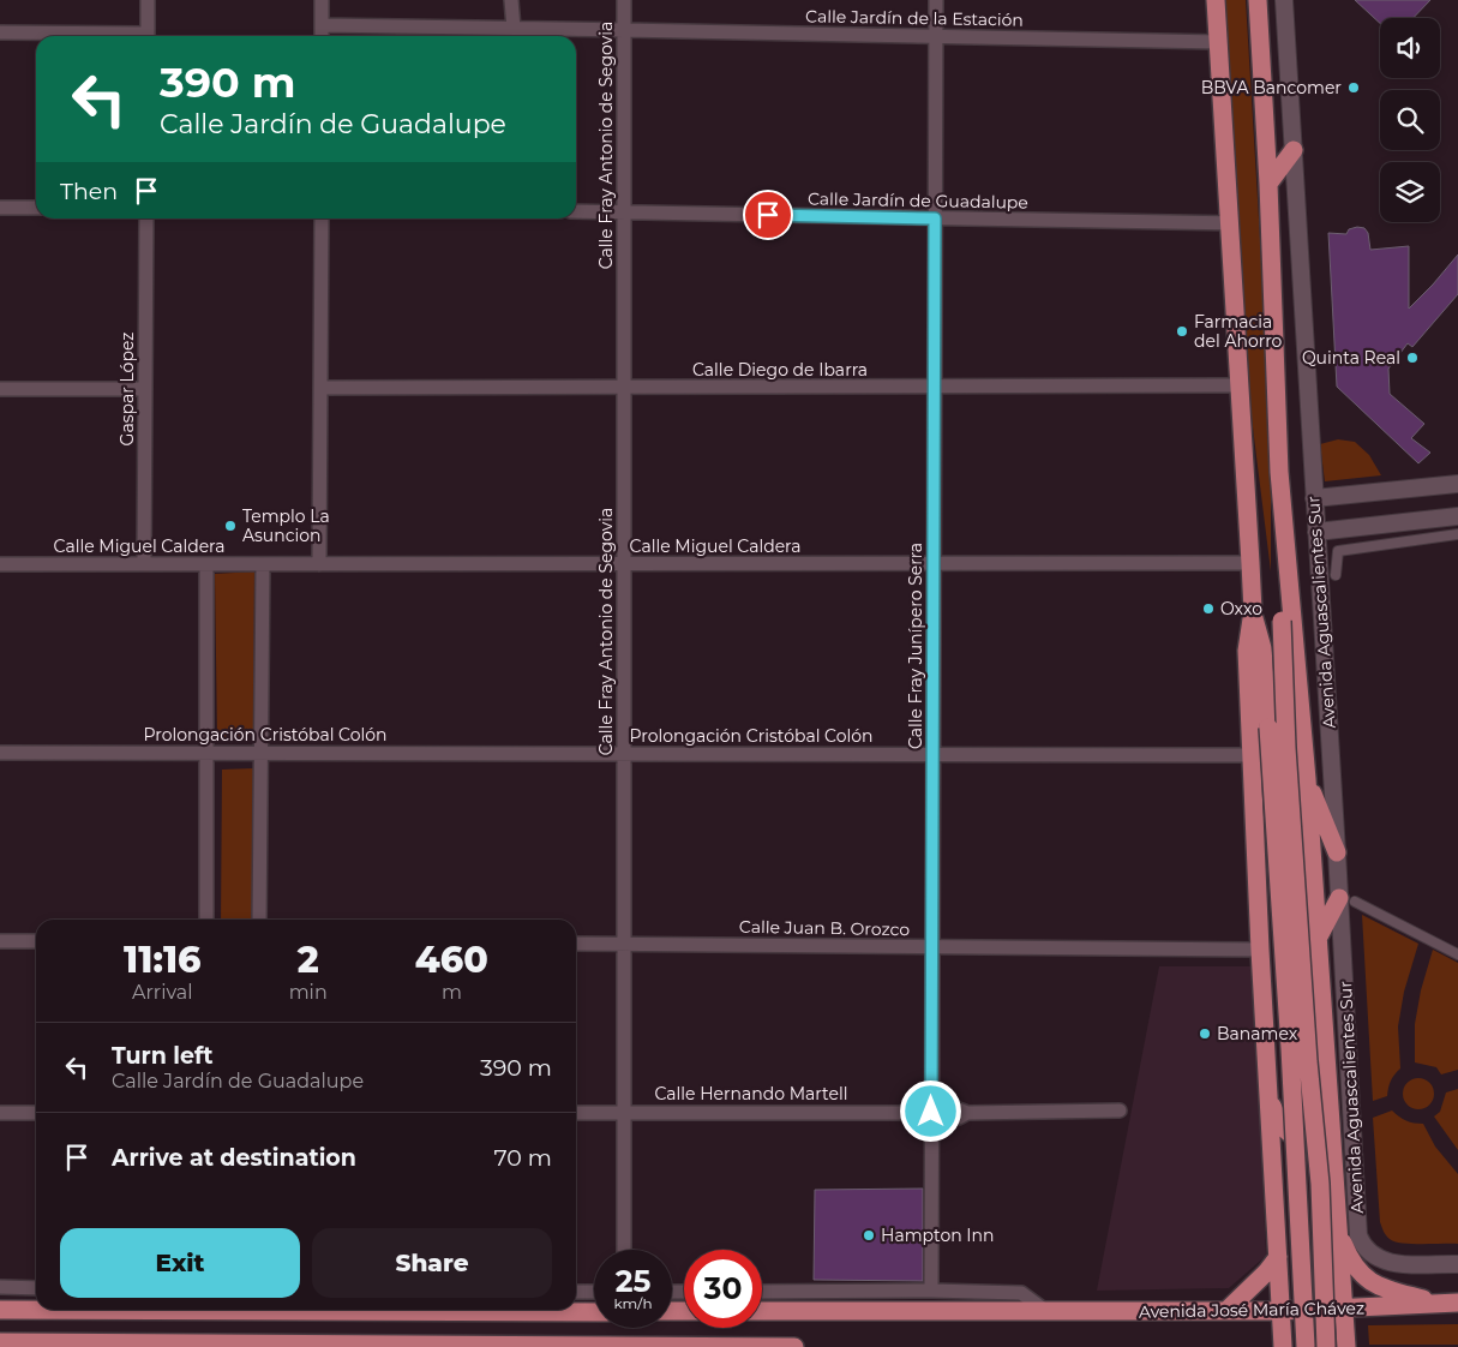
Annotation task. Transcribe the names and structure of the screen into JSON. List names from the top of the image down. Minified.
{"streets":{"main road":["Avenida Aguascalientes Sur","Avenida José María Chávez"],"street":["Calle Jardín de la Estación","Calle Fray Antonio de Segovia","Calle Jardín de Guadalupe","Calle Diego de Ibarra","Gaspar López","Calle Miguel Caldera","Calle Fray Junípero Serra","Prolongación Cristóbal Colón","Calle Juan B. Orozco","Calle Hernando Martell"]},"crossings":[["Calle Jardín de la Estación","Calle Fray Antonio de Segovia"],["Calle Jardín de la Estación","Calle Fray Junípero Serra"],["Calle Fray Antonio de Segovia","Calle Jardín de Guadalupe"],["Calle Fray Antonio de Segovia","Calle Diego de Ibarra"],["Calle Fray Antonio de Segovia","Calle Miguel Caldera"],["Calle Fray Antonio de Segovia","Prolongación Cristóbal Colón"],["Calle Fray Antonio de Segovia","Calle Juan B. Orozco"],["Calle Fray Antonio de Segovia","Calle Hernando Martell"],["Calle Jardín de Guadalupe","Calle Fray Junípero Serra"],["Calle Diego de Ibarra","Calle Fray Junípero Serra"],["Gaspar López","Calle Miguel Caldera"],["Calle Miguel Caldera","Calle Fray Junípero Serra"],["Avenida Aguascalientes Sur","Avenida José María Chávez"],["Calle Fray Junípero Serra","Prolongación Cristóbal Colón"],["Calle Fray Junípero Serra","Calle Juan B. Orozco"],["Calle Fray Junípero Serra","Calle Hernando Martell"]],"places":["BBVA Bancomer","Farmacia del Ahorro","Quinta Real","Templo La Asuncion","Oxxo","Banamex","Hampton Inn"],"page":{"turn":["390 m","Calle Jardín de Guadalupe"],"then":"Then","eta":["11:16","Arrival","2","min","460","m"],"list":[{"name":"Turn left","note":"Calle Jardín de Guadalupe","value":"390 m"},{"name":"Arrive at destination","value":"70 m"}],"buttons":["Exit","Share"],"speed":"25 km/h","limit":"30"}}
